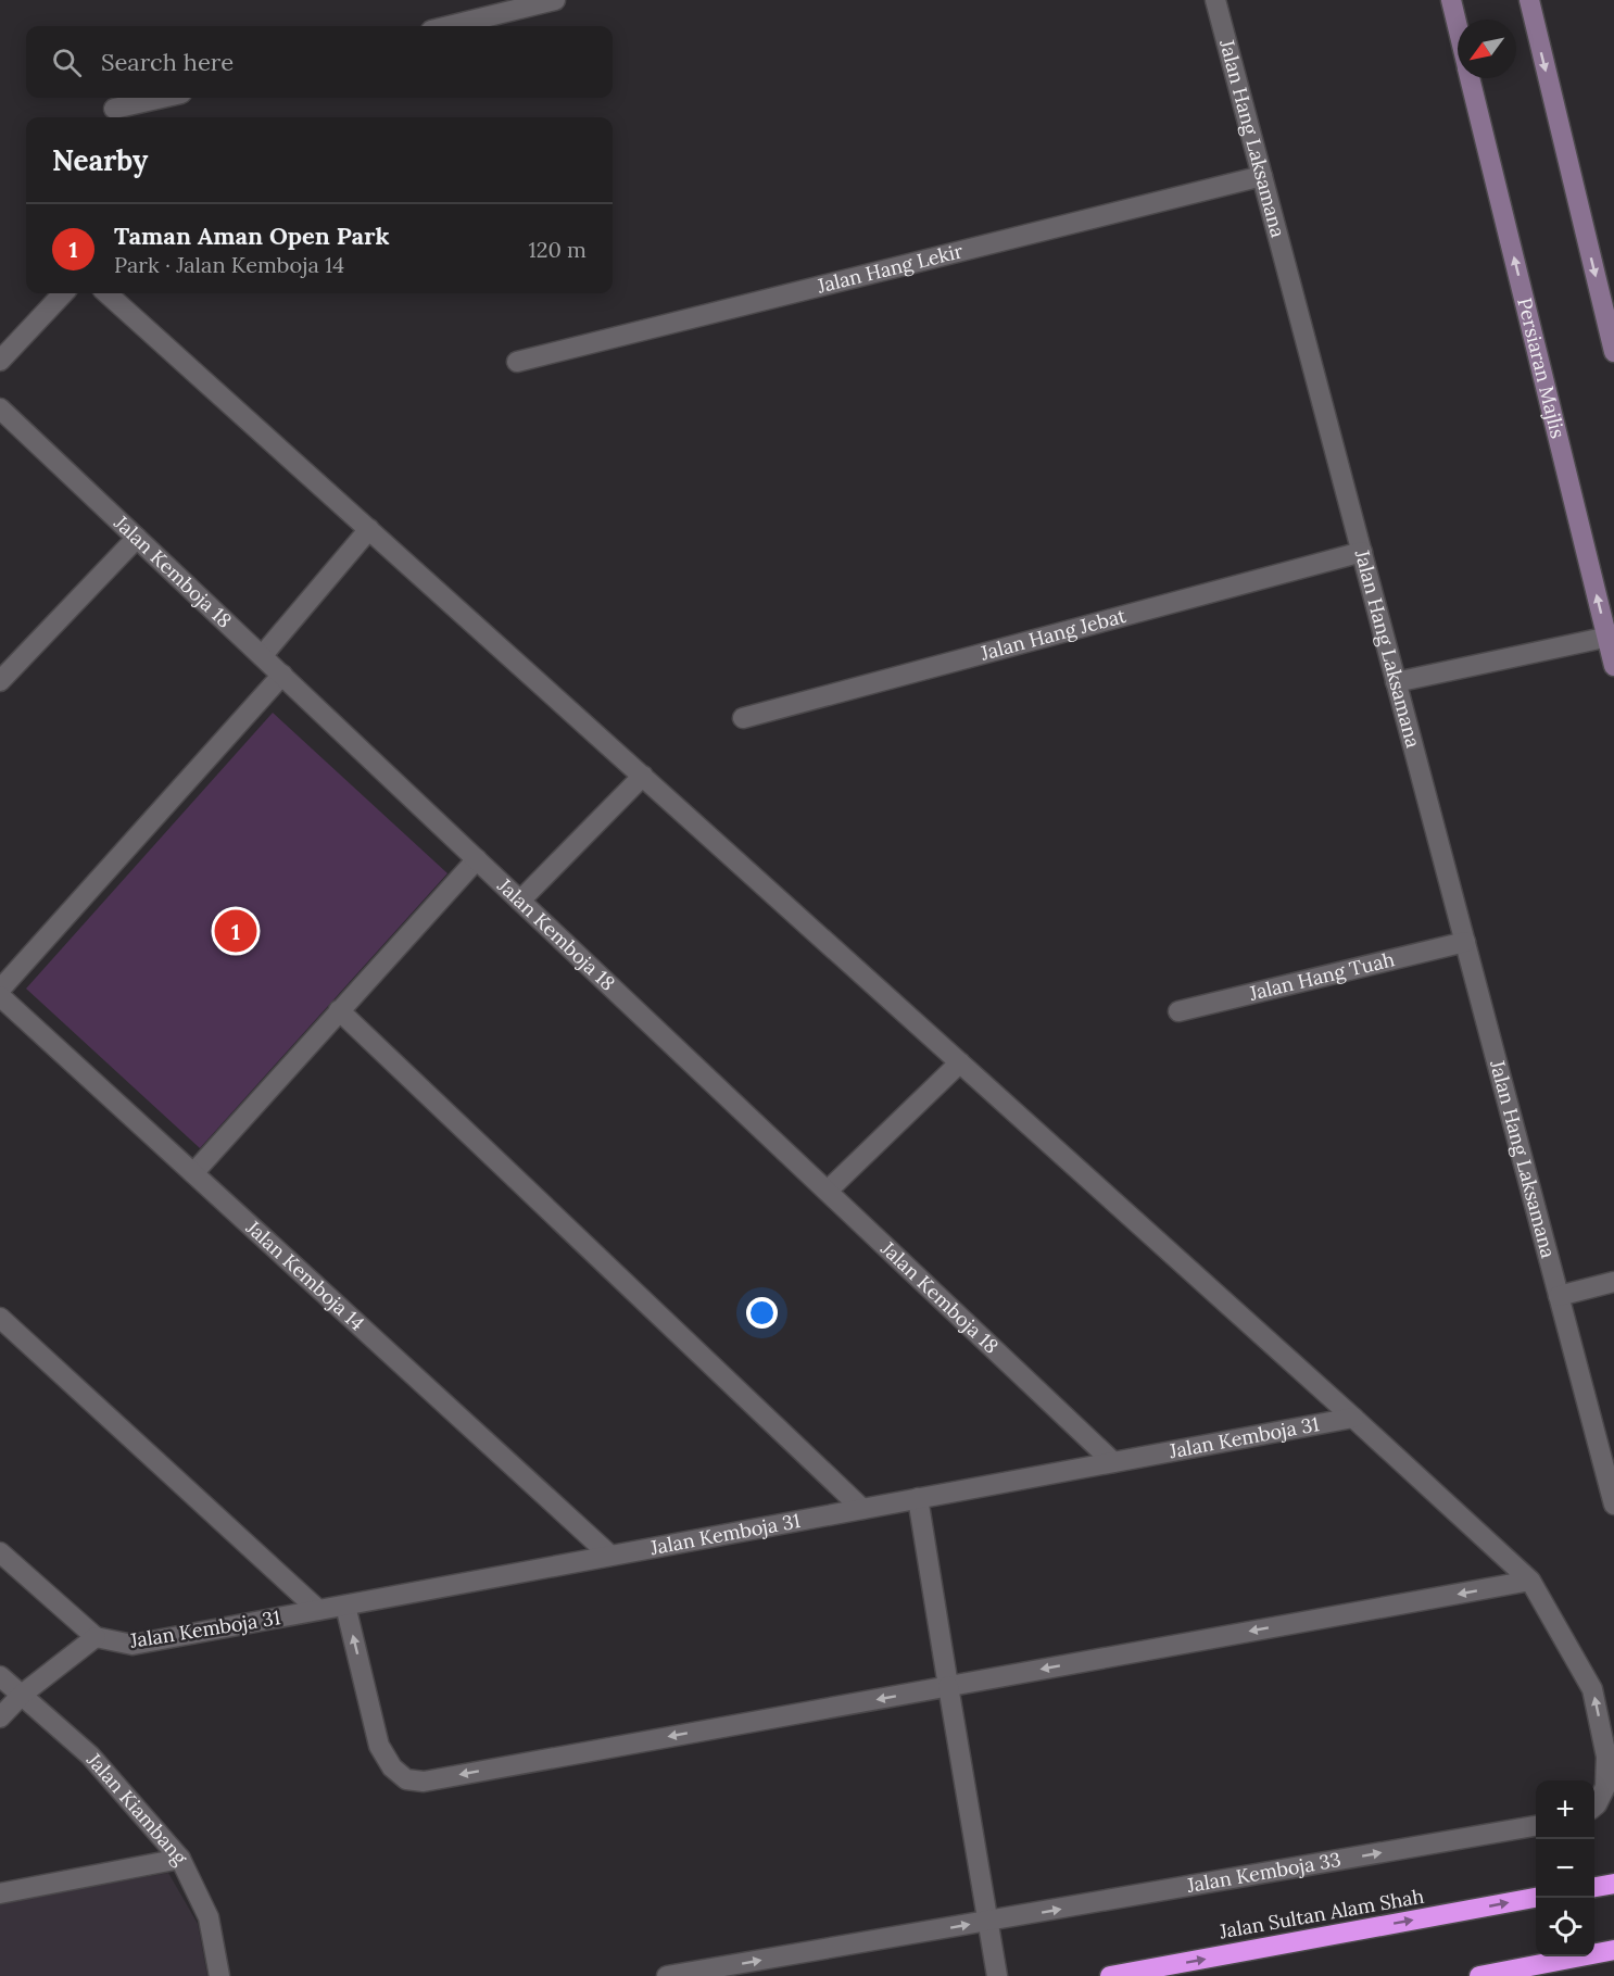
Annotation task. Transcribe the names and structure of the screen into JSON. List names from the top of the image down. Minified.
{"streets":{"highway":["Jalan Sultan Alam Shah"],"street":["Jalan Hang Laksamana","Jalan Hang Lekir","Persiaran Majlis","Jalan Kemboja 18","Jalan Hang Jebat","Jalan Hang Tuah","Jalan Kemboja 14","Jalan Kemboja 31","Jalan Kiambang","Jalan Kemboja 33"]},"crossings":[["Jalan Hang Laksamana","Jalan Hang Lekir"],["Jalan Hang Laksamana","Jalan Hang Jebat"],["Jalan Hang Laksamana","Jalan Hang Tuah"],["Jalan Kemboja 18","Jalan Kemboja 31"],["Jalan Kemboja 14","Jalan Kemboja 31"]],"one_way":["Jalan Kemboja 33","Jalan Sultan Alam Shah"],"north":"bottom left","page":{"search":"Search here","heading":"Nearby","list":[{"mark":"1","name":"Taman Aman Open Park","note":"Park · Jalan Kemboja 14","value":"120 m"}],"pins":"1","map_buttons":["+","−"]}}
